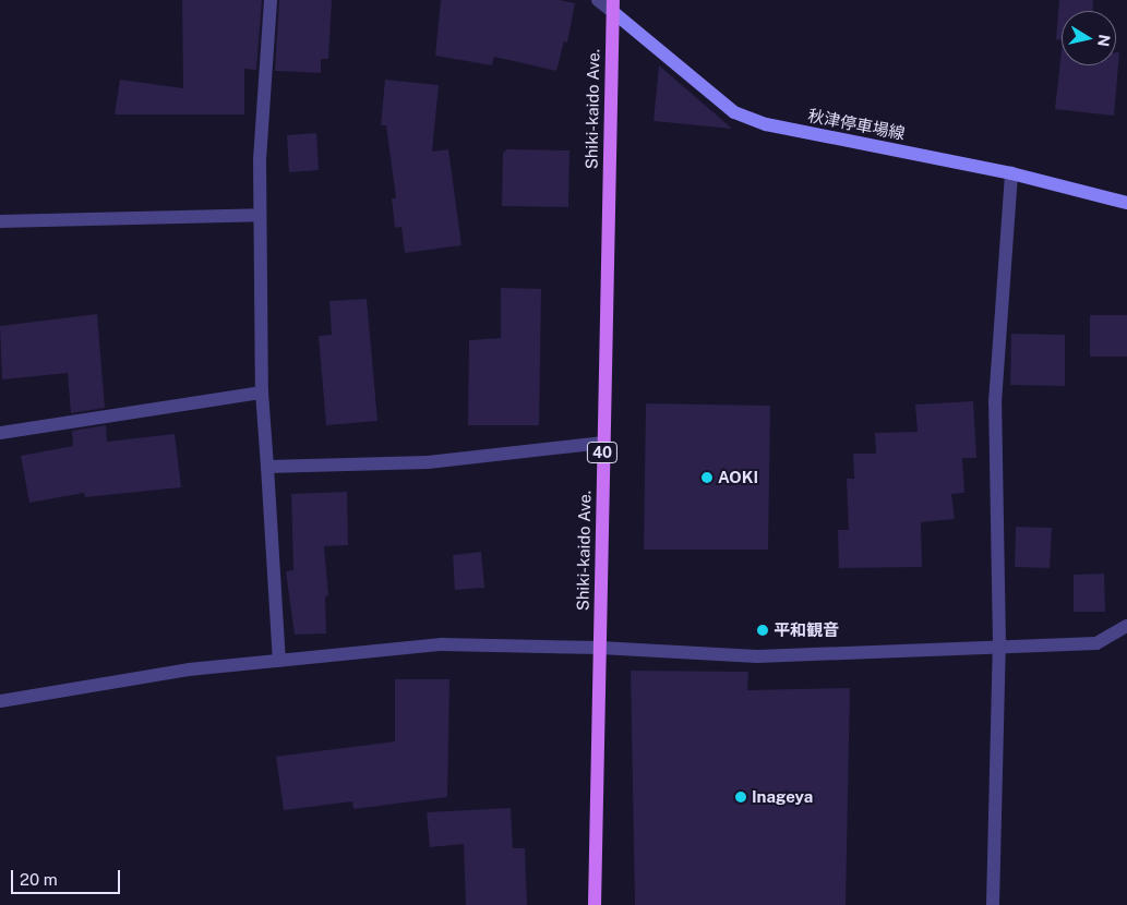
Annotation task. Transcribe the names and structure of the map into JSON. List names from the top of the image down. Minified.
{"streets":{"main road":["Shiki-kaido Ave.","秋津停車場線","40"]},"crossings":[["Shiki-kaido Ave.","秋津停車場線"]],"places":["AOKI","平和観音","Inageya"],"scale_bar":"20 m","north":"right"}
